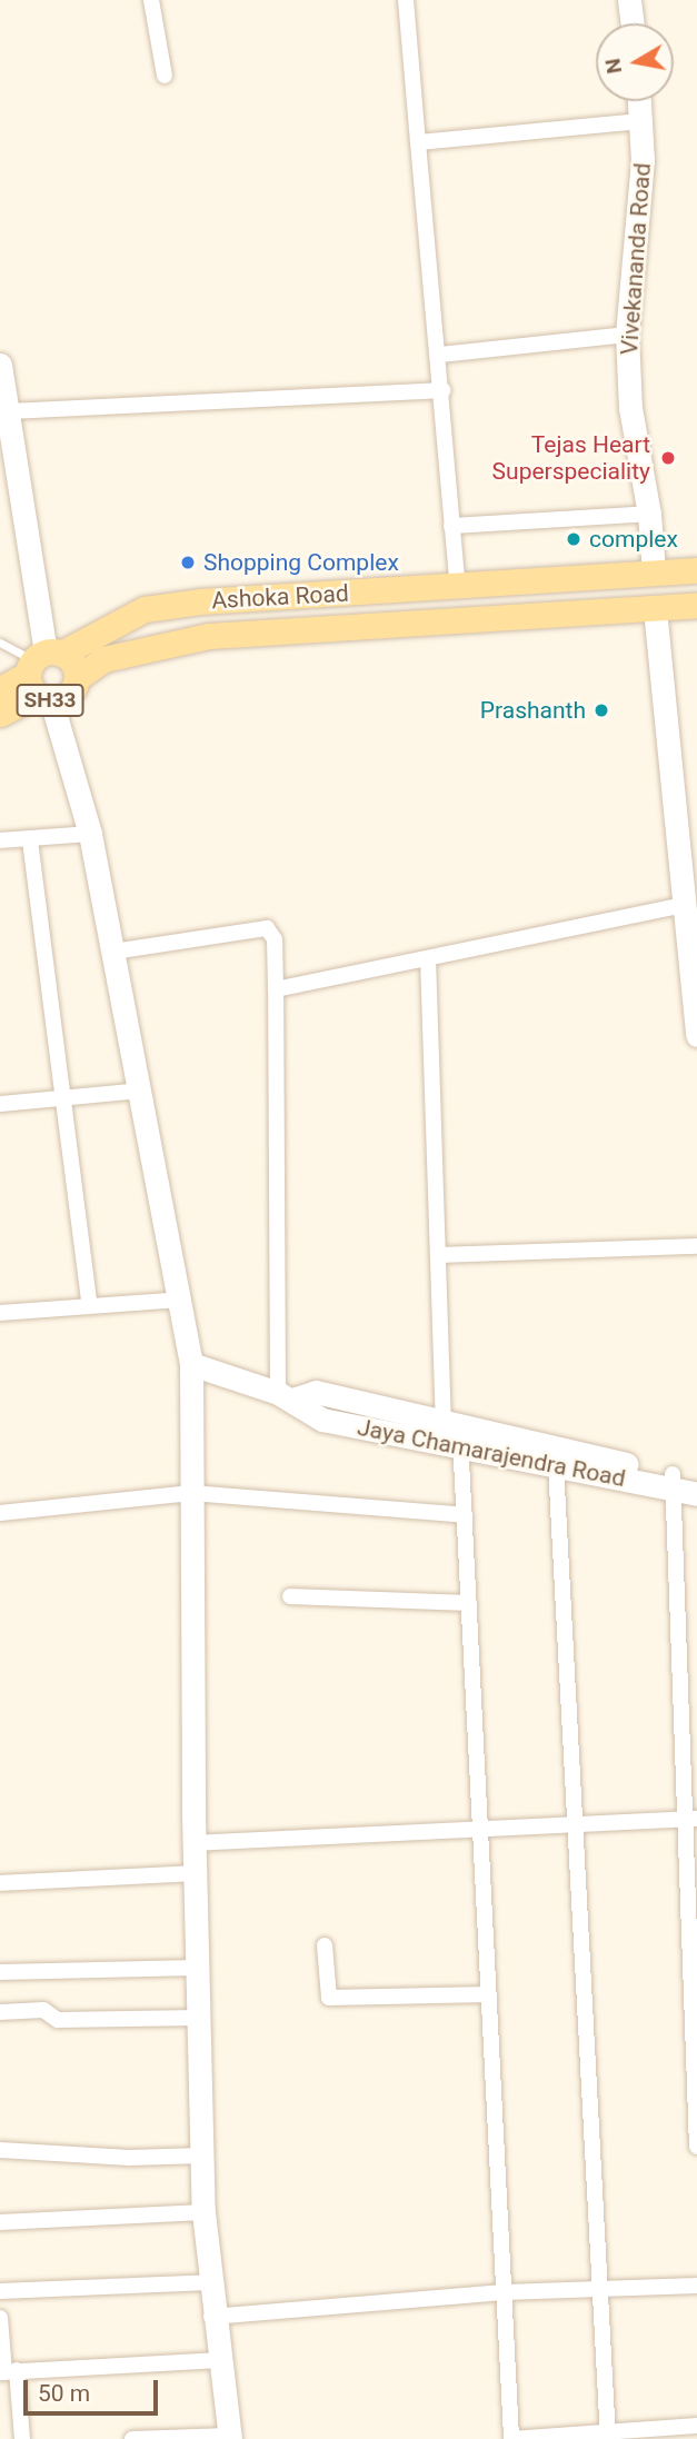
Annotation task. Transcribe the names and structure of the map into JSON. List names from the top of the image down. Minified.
{"streets":{"main road":["Vivekananda Road","Ashoka Road","SH33","Jaya Chamarajendra Road"]},"crossings":[["Vivekananda Road","Ashoka Road"],["Ashoka Road","SH33"]],"places":["Tejas Heart Superspeciality","complex","Shopping Complex","Prashanth"],"scale_bar":"50 m","north":"left"}
